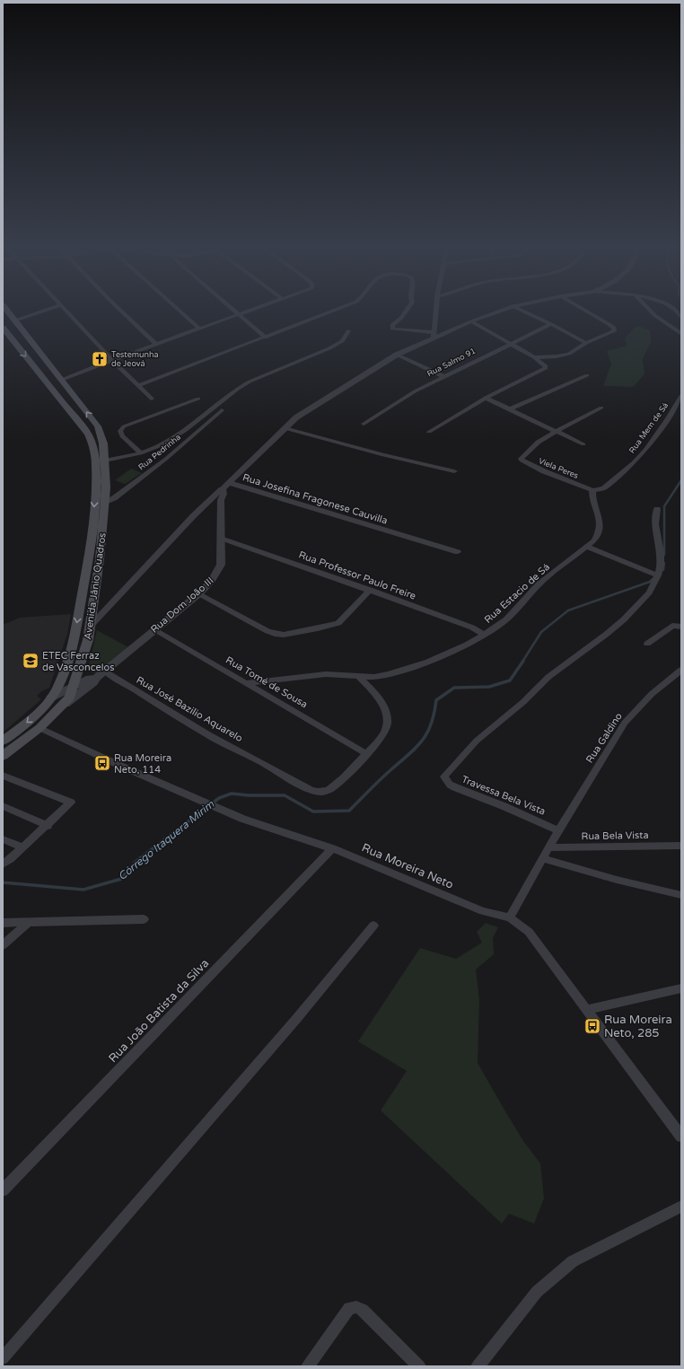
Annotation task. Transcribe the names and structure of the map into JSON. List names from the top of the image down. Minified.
{"streets":{"main road":["Avenida Jânio Quadros"],"street":["Rua Salmo 91","Rua Mem de Sá","Rua Pedrinha","Viela Peres","Rua Josefina Fragonese Cauvilla","Rua Professor Paulo Freire","Rua Estacio de Sá","Rua Dom João III","Rua Tomé de Sousa","Rua José Bazilio Aquarelo","Rua Galdino","Travessa Bela Vista","Rua Bela Vista","Rua Moreira Neto","Rua João Batista da Silva"]},"crossings":[["Rua Mem de Sá","Viela Peres"],["Rua Mem de Sá","Rua Estacio de Sá"],["Rua Pedrinha","Avenida Jânio Quadros"],["Viela Peres","Rua Estacio de Sá"],["Rua Professor Paulo Freire","Rua Estacio de Sá"],["Rua Professor Paulo Freire","Rua Dom João III"],["Avenida Jânio Quadros","Rua Dom João III"],["Avenida Jânio Quadros","Rua Moreira Neto"],["Rua Estacio de Sá","Rua Tomé de Sousa"],["Rua Dom João III","Rua Tomé de Sousa"],["Rua Dom João III","Rua José Bazilio Aquarelo"],["Rua Tomé de Sousa","Rua José Bazilio Aquarelo"],["Rua Galdino","Travessa Bela Vista"],["Rua Galdino","Rua Bela Vista"],["Rua Galdino","Rua Moreira Neto"],["Rua Moreira Neto","Rua João Batista da Silva"]],"water":["Córrego Itaquera Mirim"],"places":{"church":["Testemunha de Jeová"],"school or university":["ETEC Ferraz de Vasconcelos"],"bus stop":["Rua Moreira Neto, 114","Rua Moreira Neto, 285"]}}
